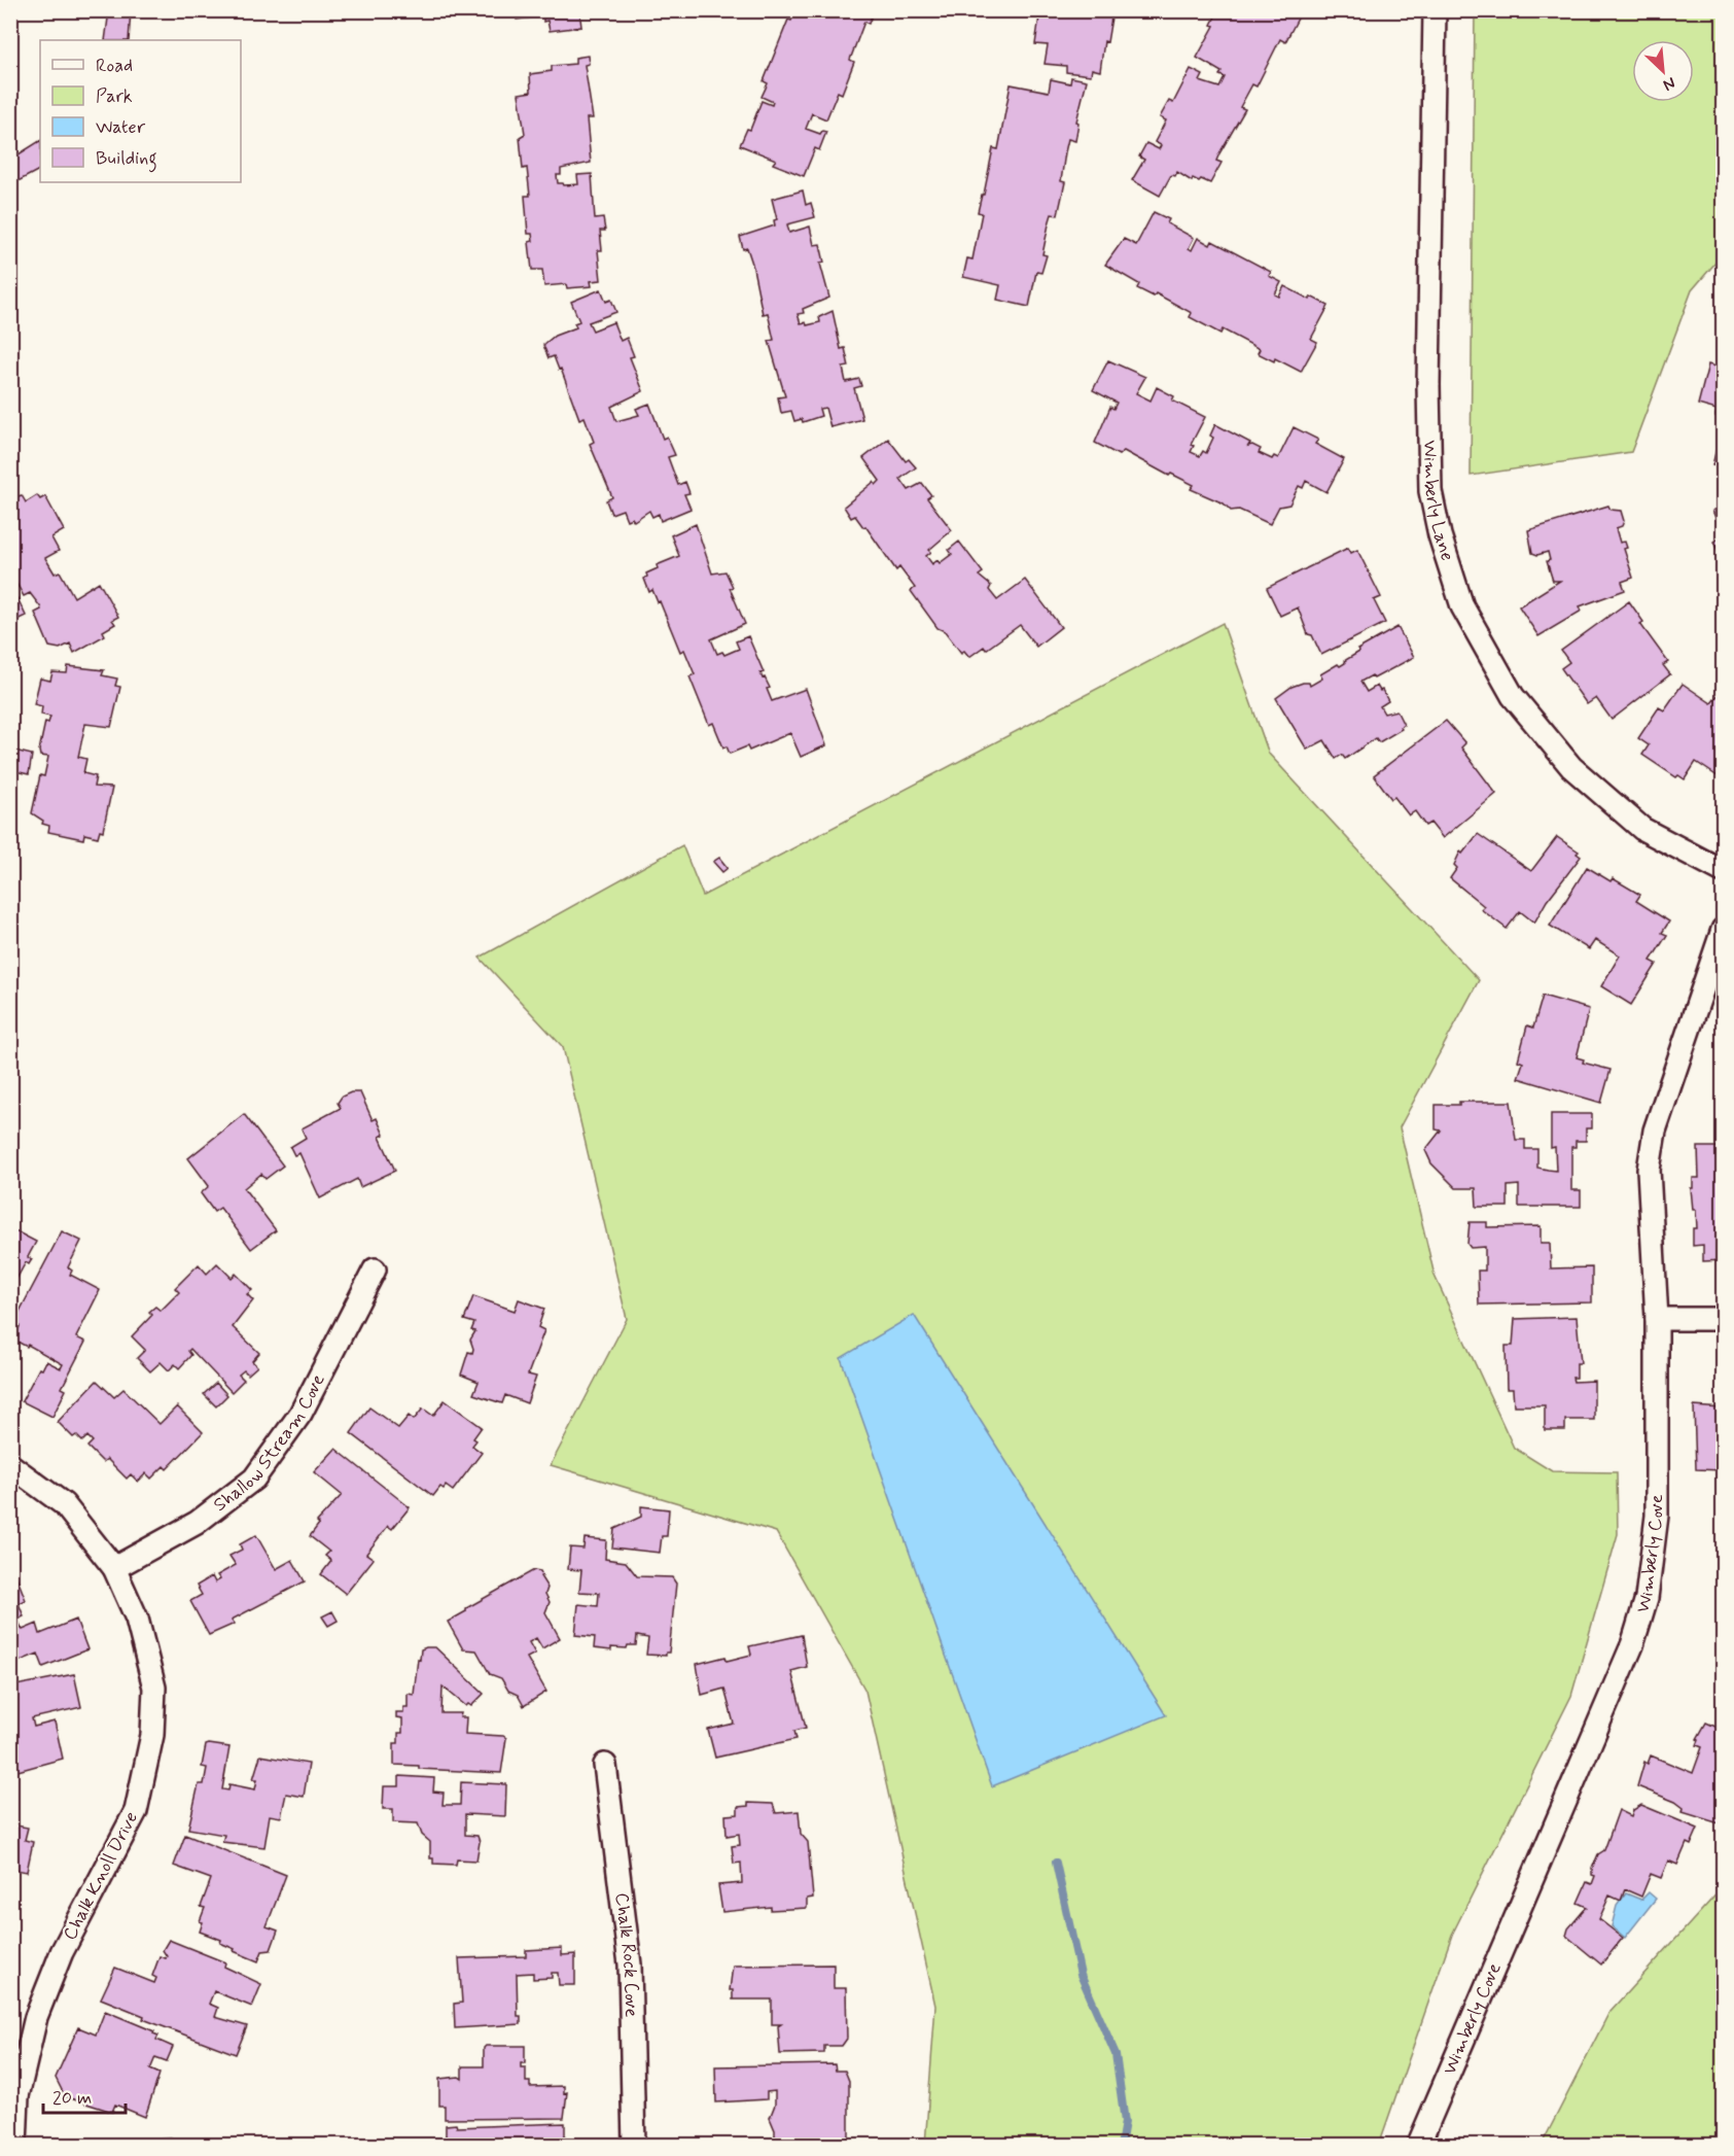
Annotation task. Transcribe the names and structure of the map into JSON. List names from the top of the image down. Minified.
{"streets":{"street":["Wimberly Lane","Shallow Stream Cove","Wimberly Cove","Chalk Knoll Drive","Chalk Rock Cove"]},"crossings":[["Shallow Stream Cove","Chalk Knoll Drive"]],"legend":["Road","Park","Water","Building"],"scale_bar":"20 m","north":"bottom right"}
